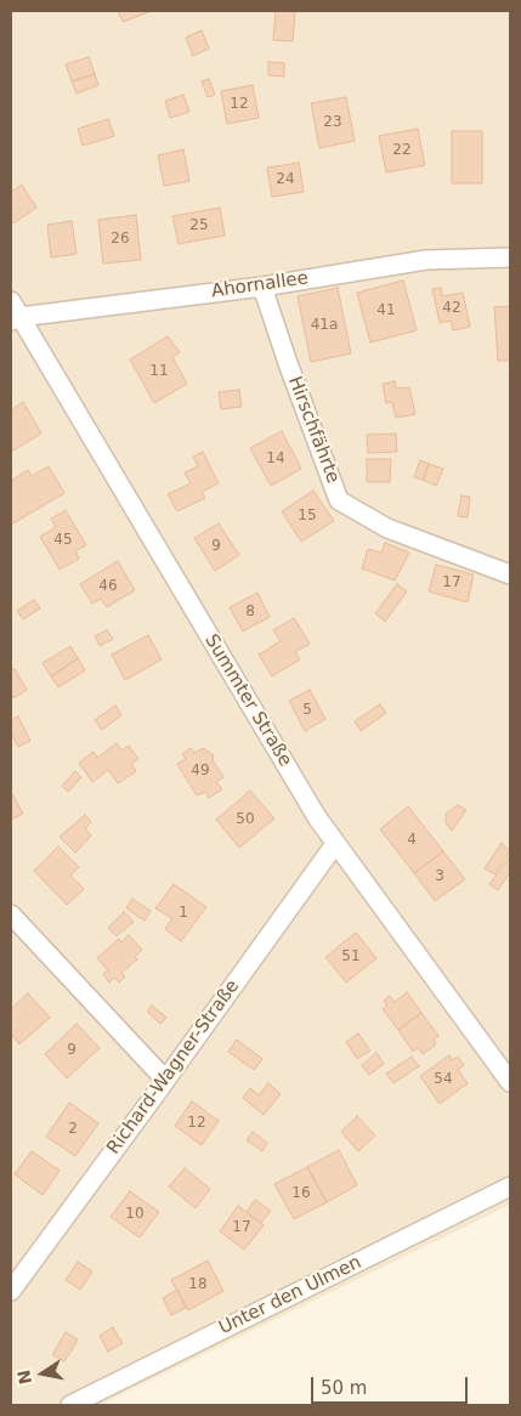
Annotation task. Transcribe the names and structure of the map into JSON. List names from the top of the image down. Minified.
{"streets":{"street":["Ahornallee","Hirschfährte","Summter Straße","Richard-Wagner-Straße","Unter den Ulmen"]},"crossings":[["Ahornallee","Hirschfährte"],["Ahornallee","Summter Straße"],["Summter Straße","Richard-Wagner-Straße"]],"house_numbers":["12","23","22","24","25","26","42","41","41a","11","14","15","45","9","17","46","8","5","49","50","4","3","1","51","9","54","12","2","16","10","17","18"],"scale_bar":"50 m","north":"left"}
